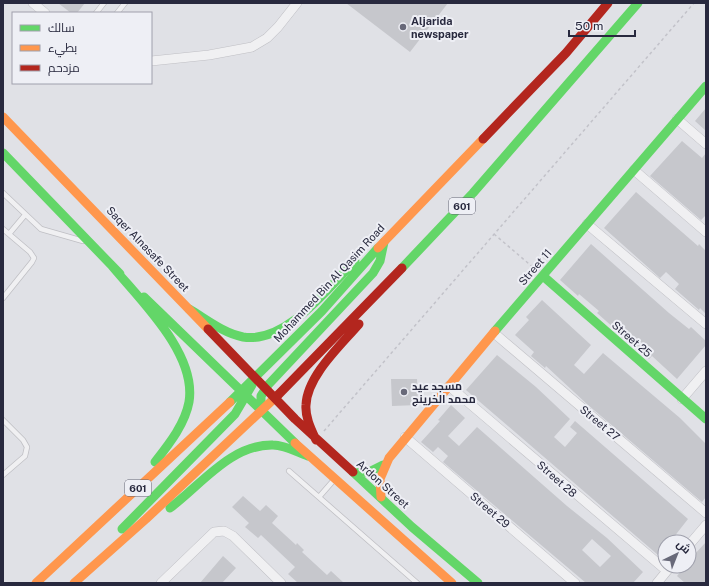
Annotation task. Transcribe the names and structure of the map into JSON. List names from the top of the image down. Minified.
{"streets":{"main road":["601","Saqer Alnasafe Street","Street 11","Mohammed Bin Al Qasim Road","Street 25","Ardon Street"],"street":["Street 27","Street 28","Street 29"]},"crossings":[["601","Saqer Alnasafe Street"],["601","Ardon Street"],["Saqer Alnasafe Street","Mohammed Bin Al Qasim Road"],["Saqer Alnasafe Street","Ardon Street"],["Street 11","Street 25"],["Street 11","Street 27"],["Street 11","Street 28"],["Street 11","Ardon Street"],["Street 11","Street 29"]],"places":["Aljarida newspaper","مسجد عيد محمد الخرينج"],"legend":["سالك","بطيء","مزدحم"],"scale_bar":"50 m","north":"top right"}
